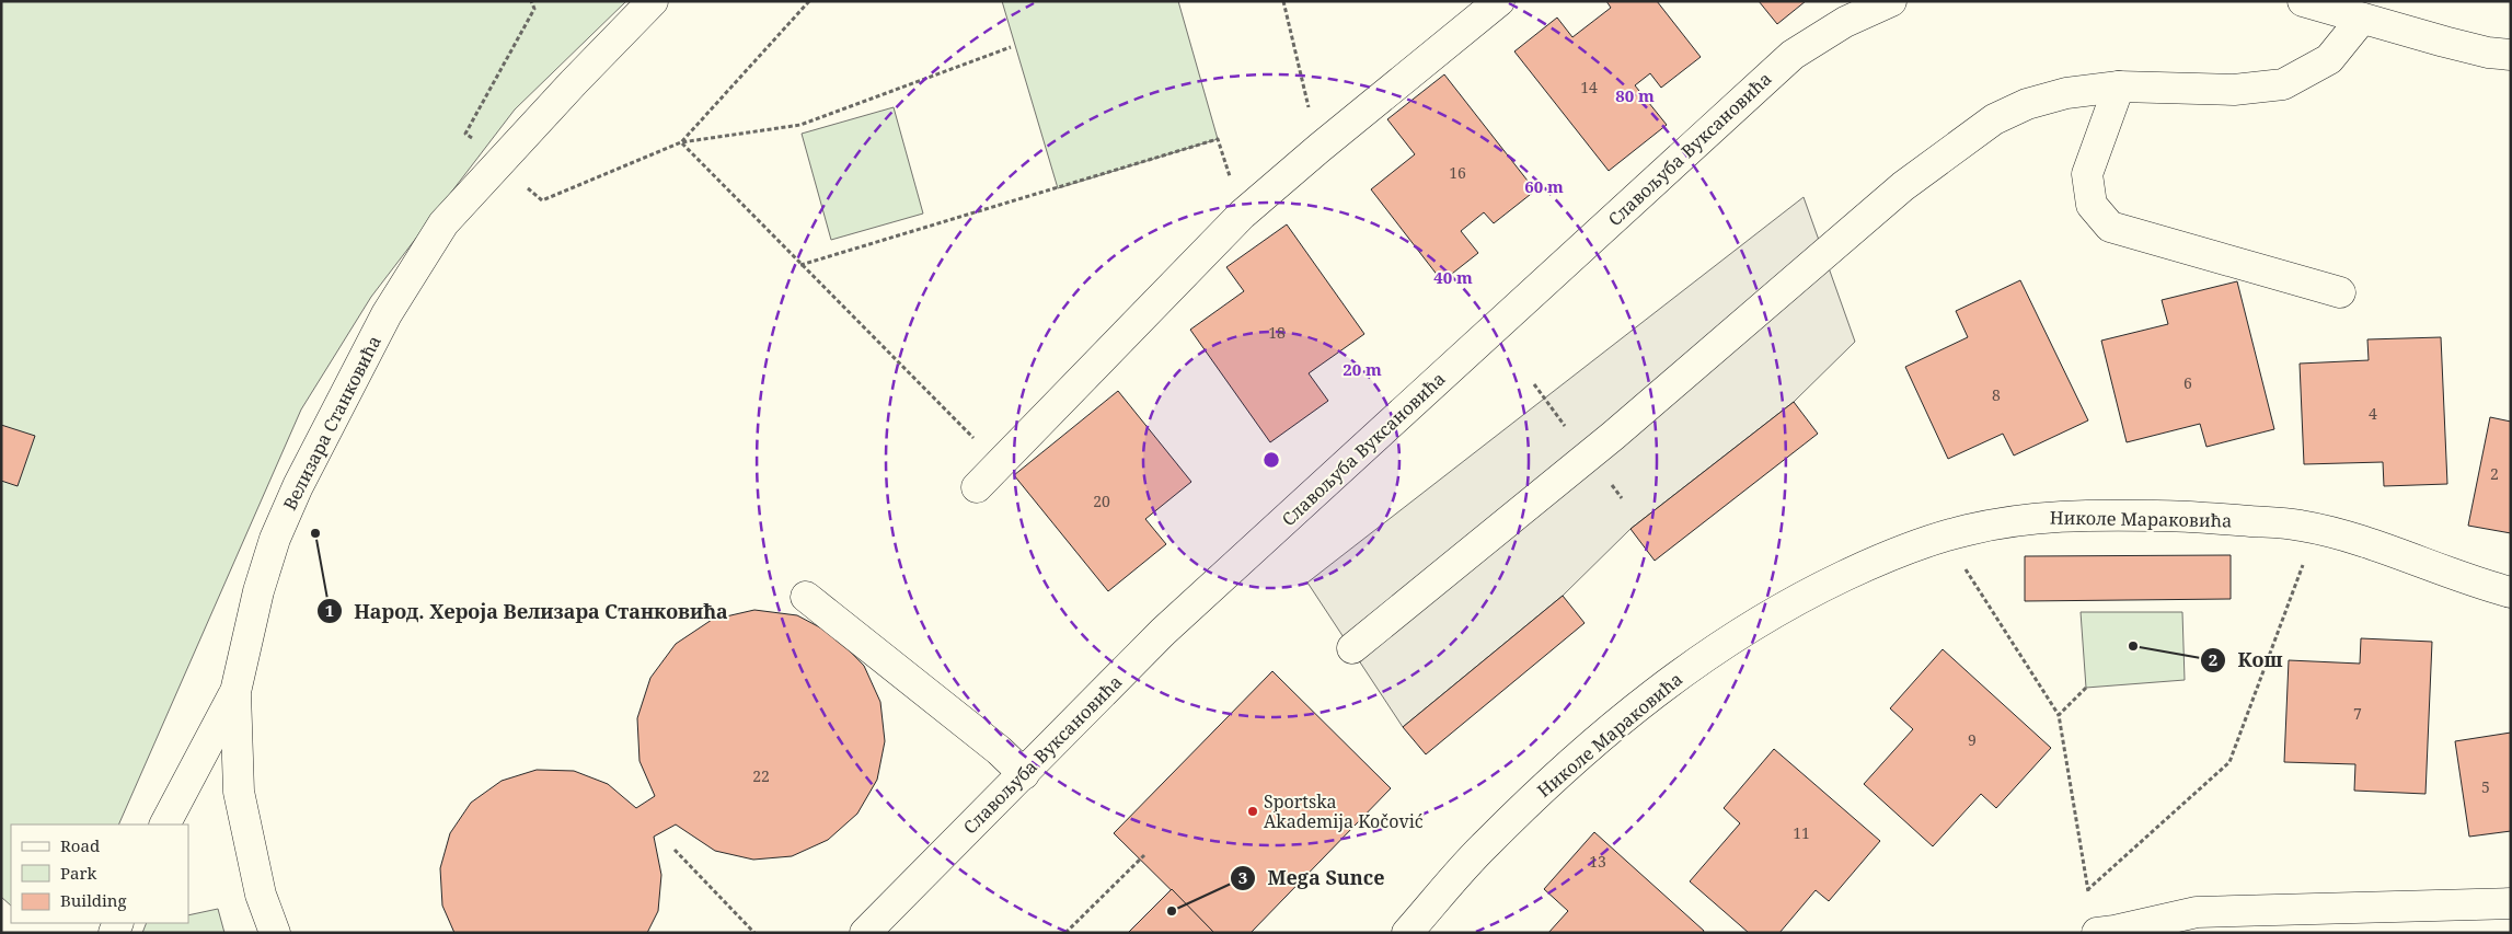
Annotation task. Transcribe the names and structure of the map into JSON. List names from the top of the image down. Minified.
{"streets":{"street":["Славољуба Вуксановића","Велизара Станковића","Николе Мараковића"]},"places":["Народ. Хероја Велизара Станковића","Кош","Sportska Akademija Kočović","Mega Sunce"],"house_numbers":["14","16","18","6","8","4","2","20","7","9","22","5","11","13"],"legend":["Road","Park","Building"],"rings":["80 m","60 m","40 m","20 m"]}
